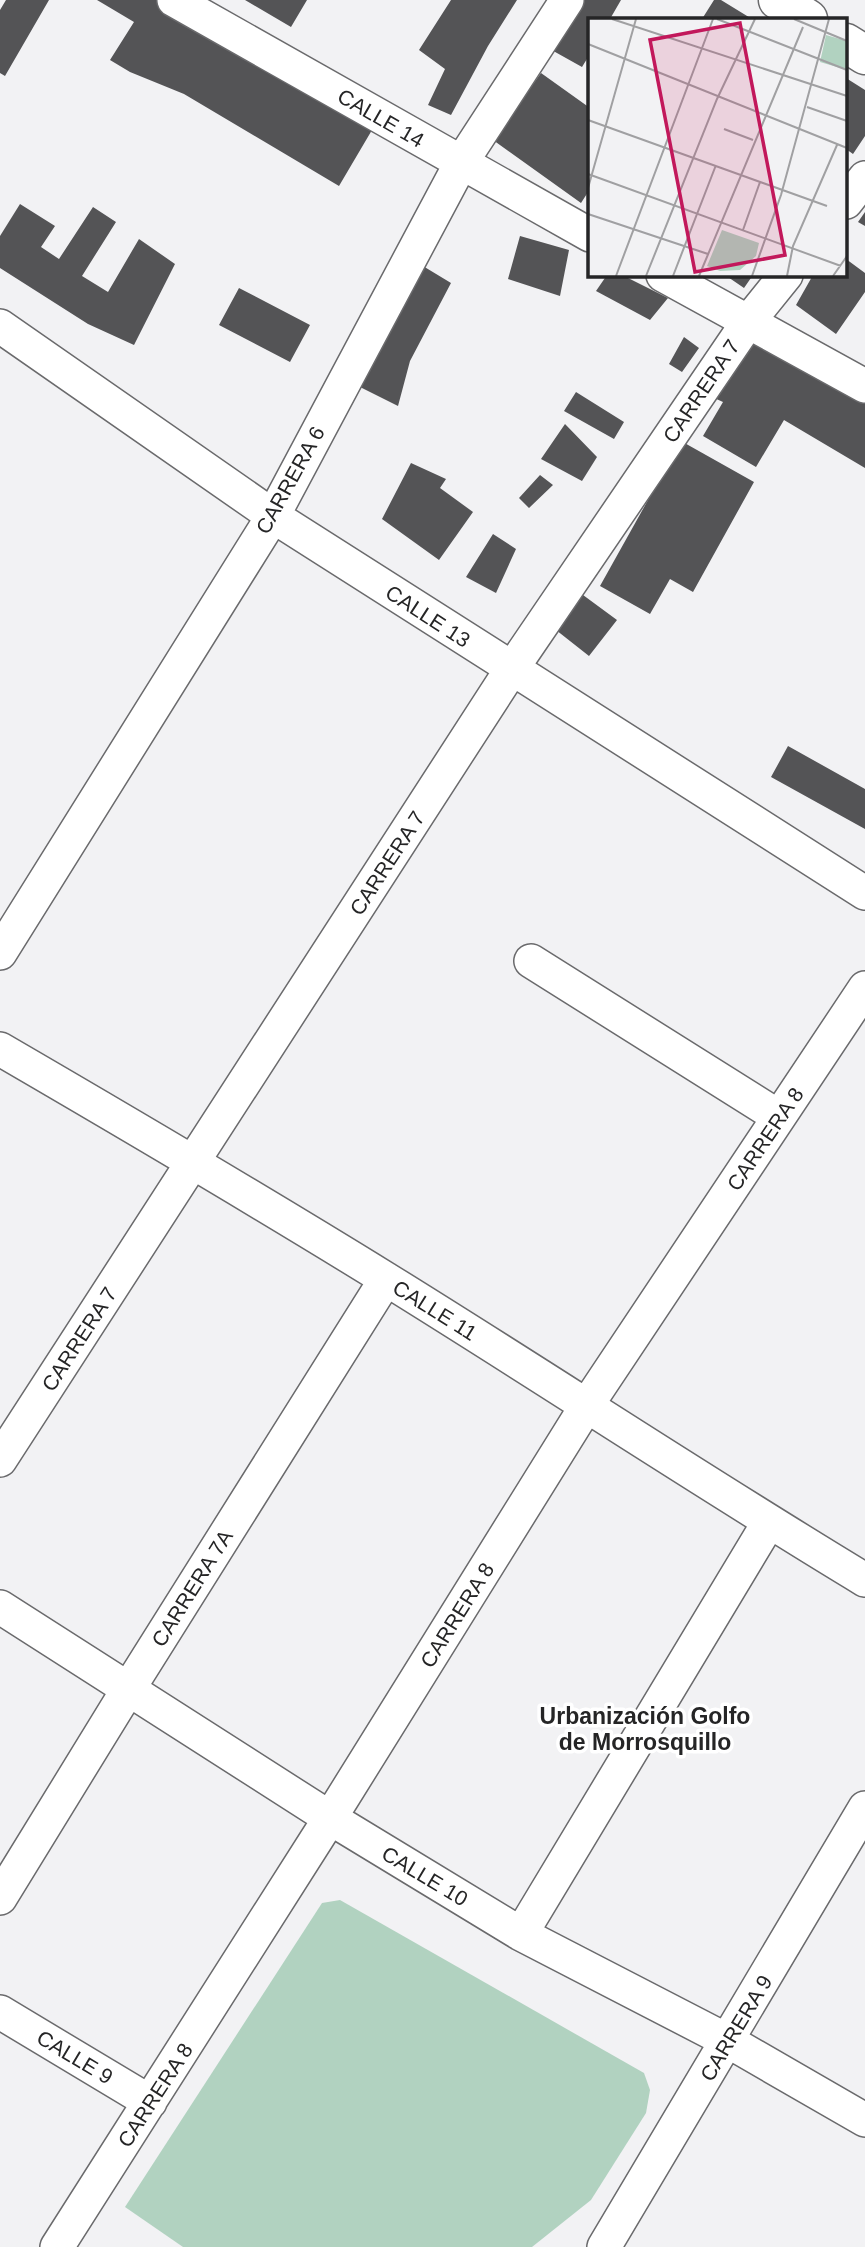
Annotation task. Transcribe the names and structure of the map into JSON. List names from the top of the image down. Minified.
{"streets":{"street":["CALLE 14","CARRERA 7","CARRERA 6","CALLE 13","CARRERA 8","CALLE 11","CARRERA 7A","CALLE 10","CARRERA 9","CALLE 9"]},"crossings":[["CALLE 14","CARRERA 6"],["CARRERA 7","CALLE 13"],["CARRERA 7","CALLE 11"],["CARRERA 6","CALLE 13"],["CARRERA 8","CALLE 11"],["CARRERA 8","CALLE 10"],["CARRERA 8","CALLE 9"],["CALLE 11","CARRERA 7A"],["CARRERA 7A","CALLE 10"],["CALLE 10","CARRERA 9"]],"districts":["Urbanización Golfo de Morrosquillo"]}
